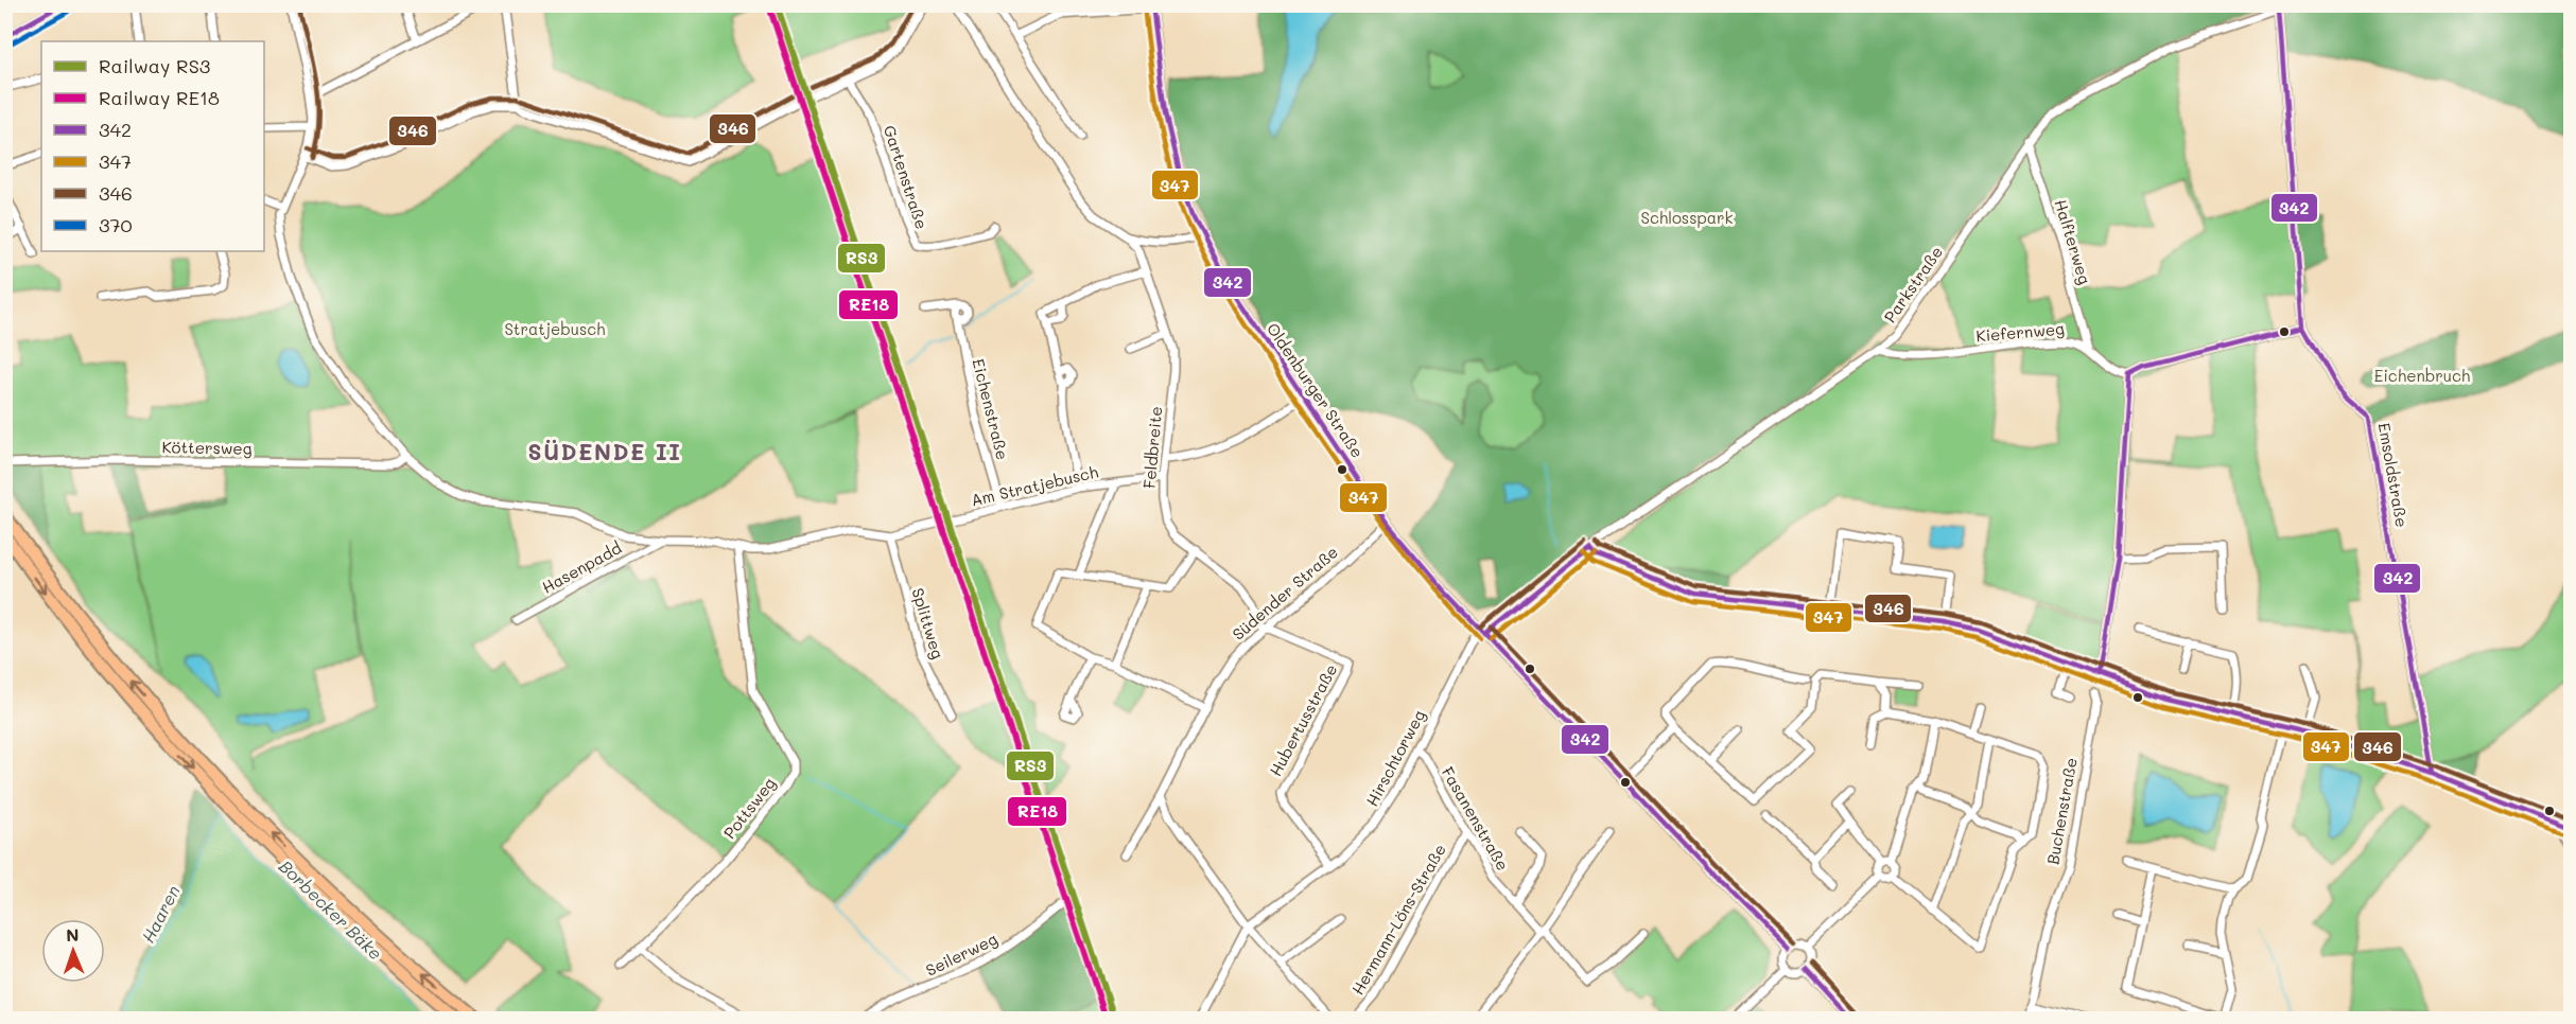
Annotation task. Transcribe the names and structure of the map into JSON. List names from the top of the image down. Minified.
{"streets":{"street":["Gartenstraße","Halfterweg","Parkstraße","Kiefernweg","Oldenburger Straße","Eichenstraße","Köttersweg","Feldbreite","Emsoldstraße","Am Stratjebusch","Hasenpadd","Südender Straße","Splittweg","Hubertusstraße","Hirschtorweg","Pottsweg","Buchenstraße","Fasanenstraße","Hermann-Löns-Straße","Seilerweg"]},"crossings":[["Halfterweg","Parkstraße"],["Halfterweg","Kiefernweg"],["Parkstraße","Kiefernweg"],["Parkstraße","Oldenburger Straße"],["Parkstraße","Emsoldstraße"],["Parkstraße","Hirschtorweg"],["Oldenburger Straße","Feldbreite"],["Oldenburger Straße","Südender Straße"],["Oldenburger Straße","Hirschtorweg"],["Eichenstraße","Am Stratjebusch"],["Köttersweg","Am Stratjebusch"],["Feldbreite","Am Stratjebusch"],["Feldbreite","Südender Straße"],["Feldbreite","Hubertusstraße"],["Am Stratjebusch","Hasenpadd"],["Am Stratjebusch","Splittweg"],["Am Stratjebusch","Pottsweg"],["Südender Straße","Hubertusstraße"],["Hubertusstraße","Hirschtorweg"],["Hirschtorweg","Fasanenstraße"],["Fasanenstraße","Hermann-Löns-Straße"]],"districts":["SÜDENDE II"],"water":["Borbecker Bäke","Haaren"],"parks":["Schlosspark","Stratjebusch","Eichenbruch"],"lines":["rail line RS3","transit line 342","transit line 346","transit line 347","rail line RE18","transit line 370"],"legend":["Railway RS3","Railway RE18","342","347","346","370"],"north":"top"}
